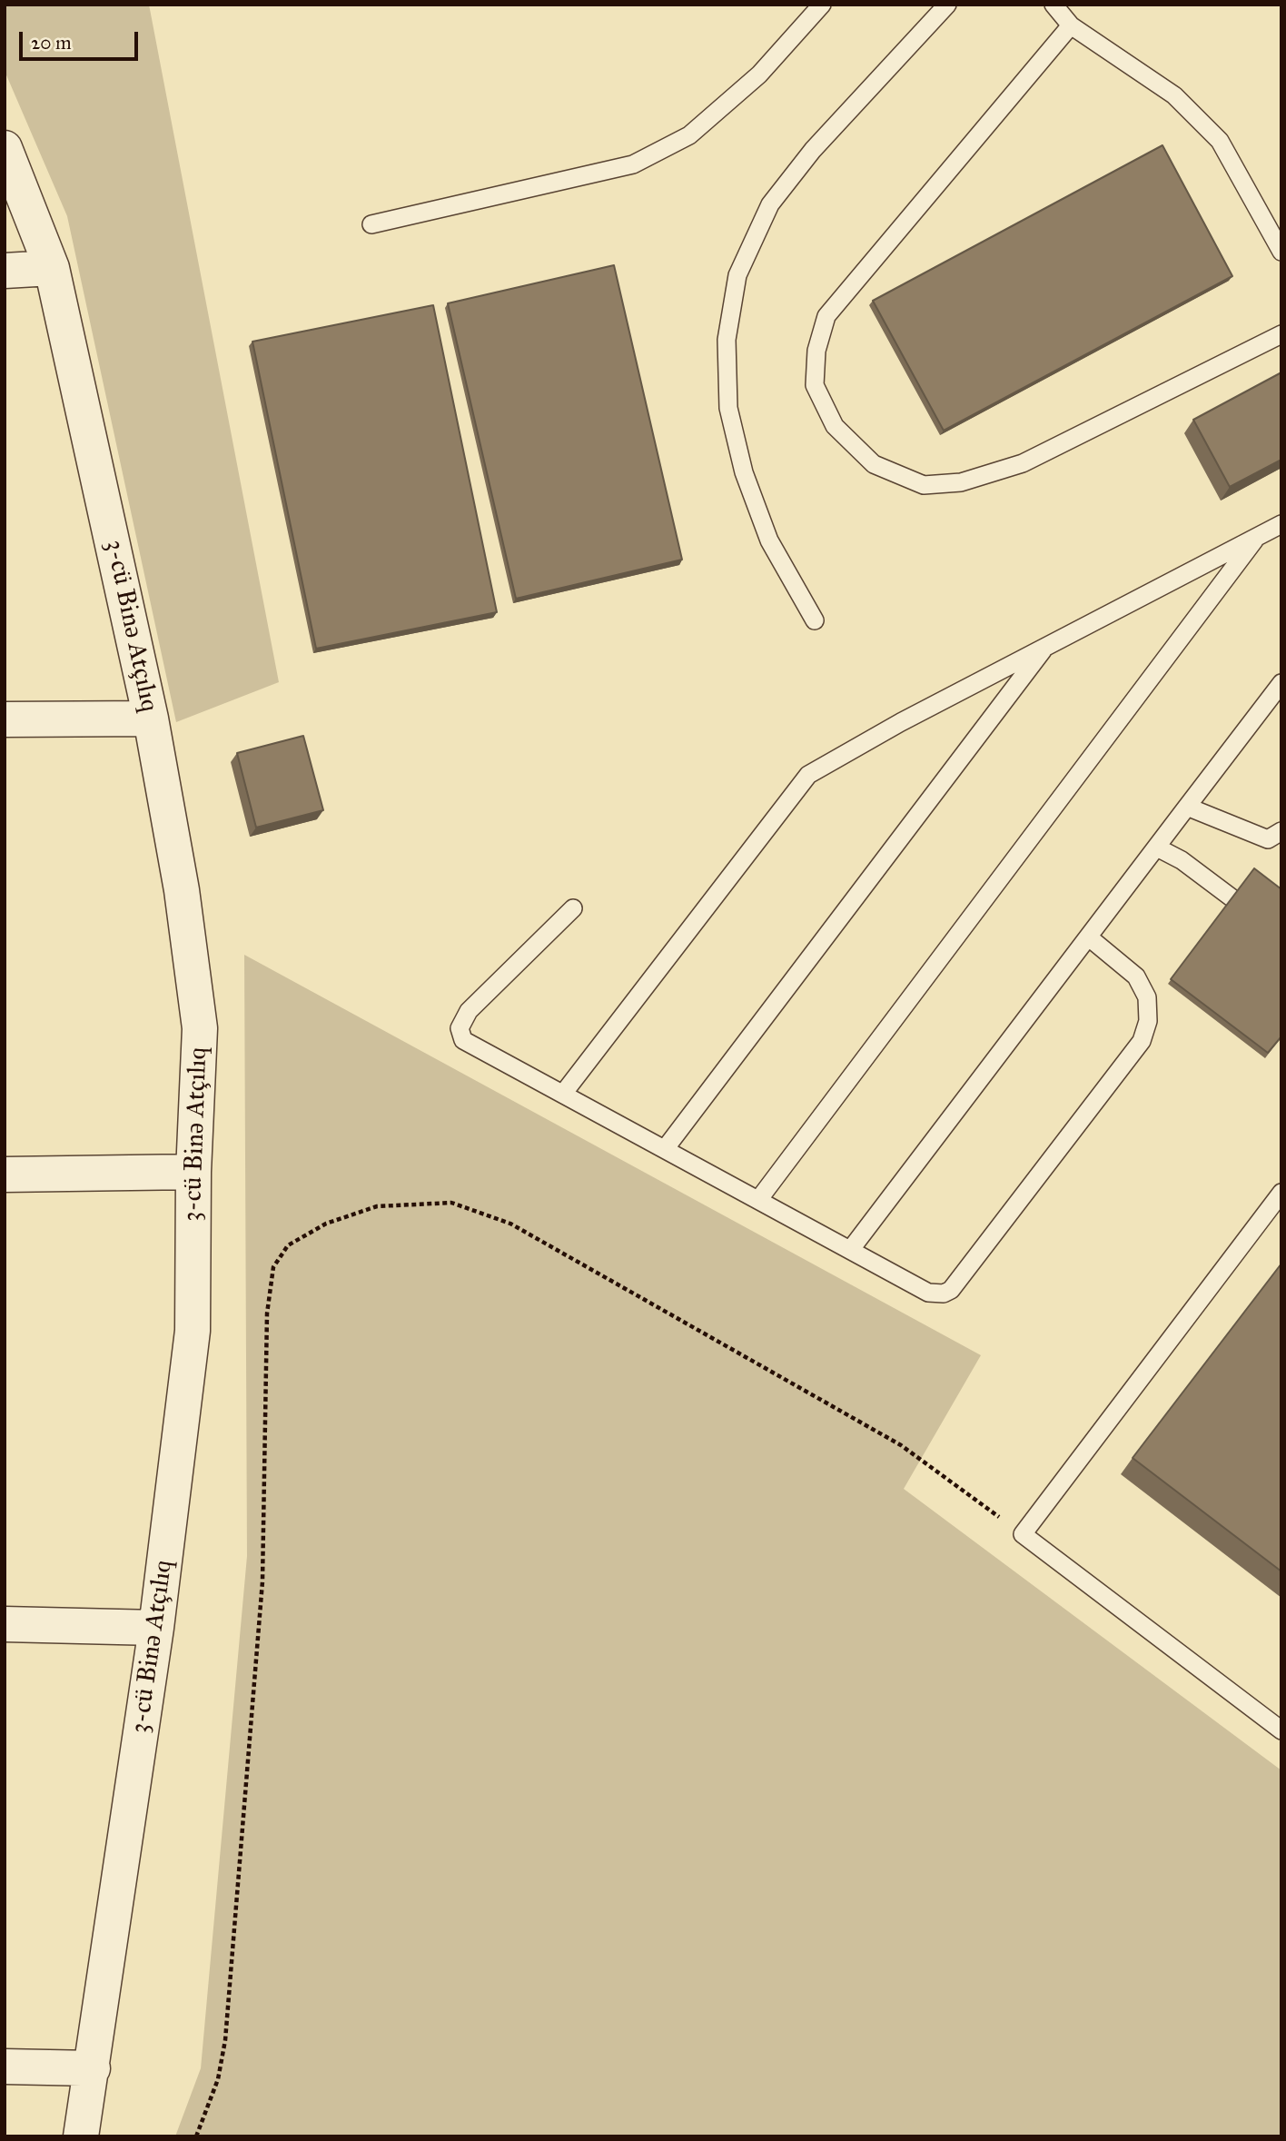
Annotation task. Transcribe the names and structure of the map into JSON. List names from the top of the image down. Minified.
{"streets":{"street":["3-cü Binə Atçılıq"]},"scale_bar":"20 m"}
